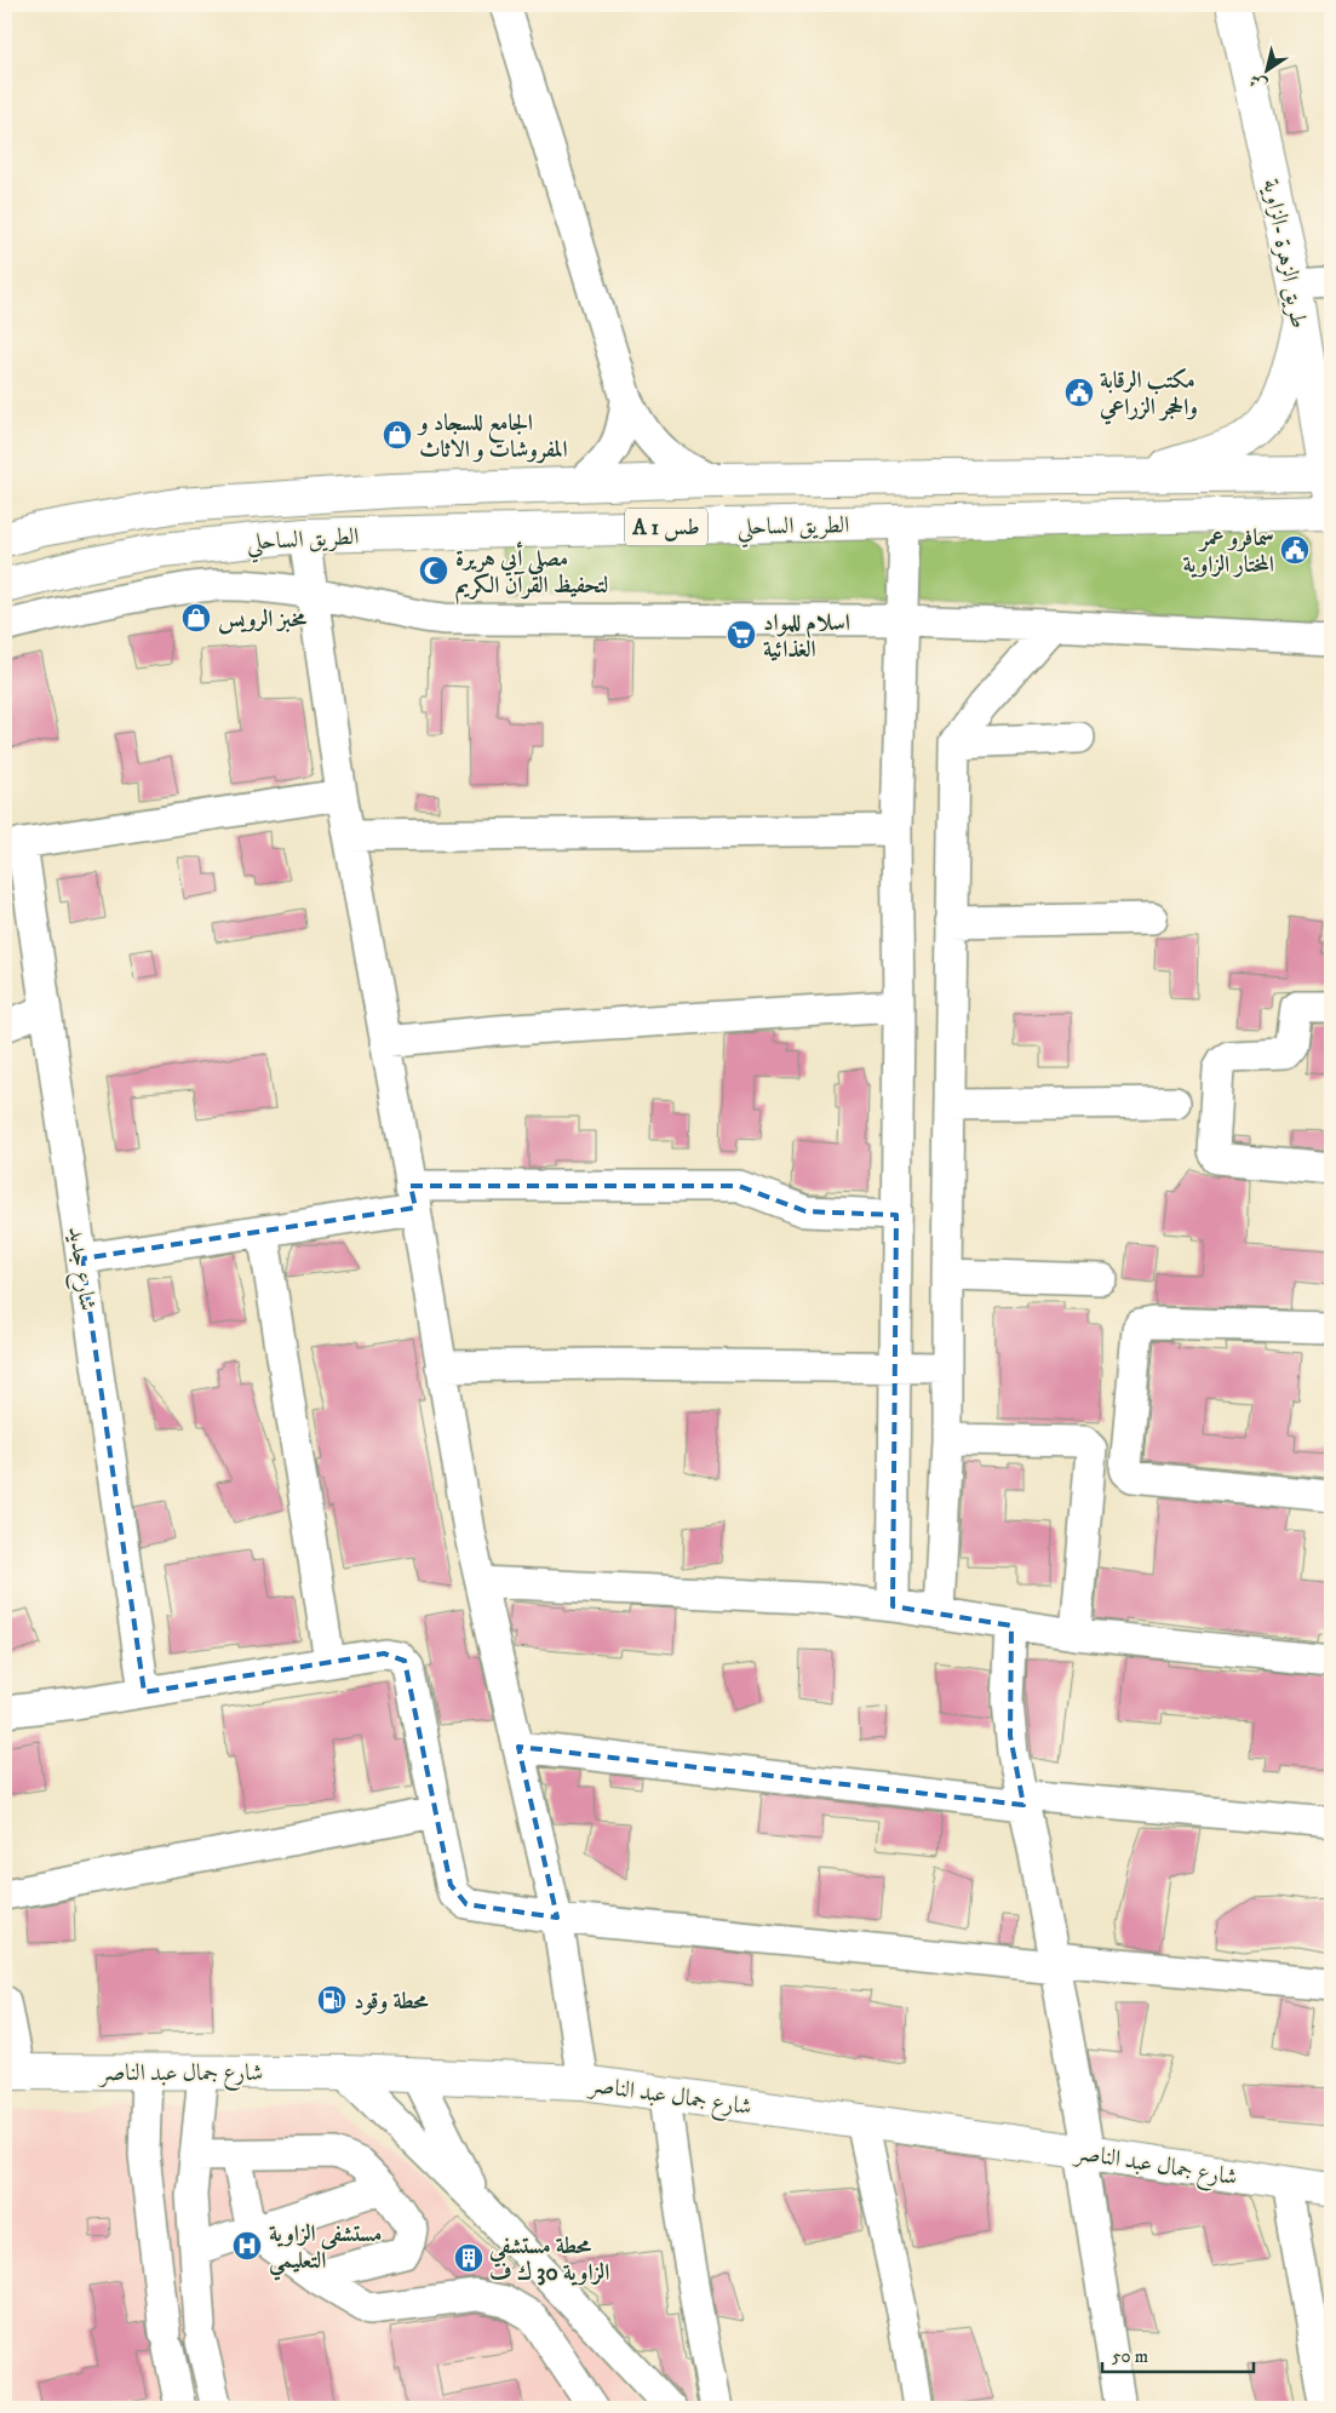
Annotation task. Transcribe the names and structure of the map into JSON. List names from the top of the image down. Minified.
{"streets":{"main road":["طريق الزهرة -الزاوية","الطريق الساحلي","A 1 طس","شارع جمال عبد الناصر"],"street":["شارع جديد"]},"crossings":[["طريق الزهرة -الزاوية","الطريق الساحلي"]],"places":{"public building":["مكتب الرقابة والحجر الزراعي","سمافرو عمر المختار الزاوية"],"shop":["الجامع للسجاد و المفروشات و الاثاث","مخبز الرويس"],"mosque":["مصلى أبي هريرة لتحفيظ القرآن الكريم"],"supermarket":["اسلام للمواد الغذائية"],"fuel station":["محطة وقود"],"hospital":["مستشفى الزاوية التعليمي"],"building":["محطة مستشفي الزاوية 30 ك ف"]},"scale_bar":"50 m","north":"bottom left"}
